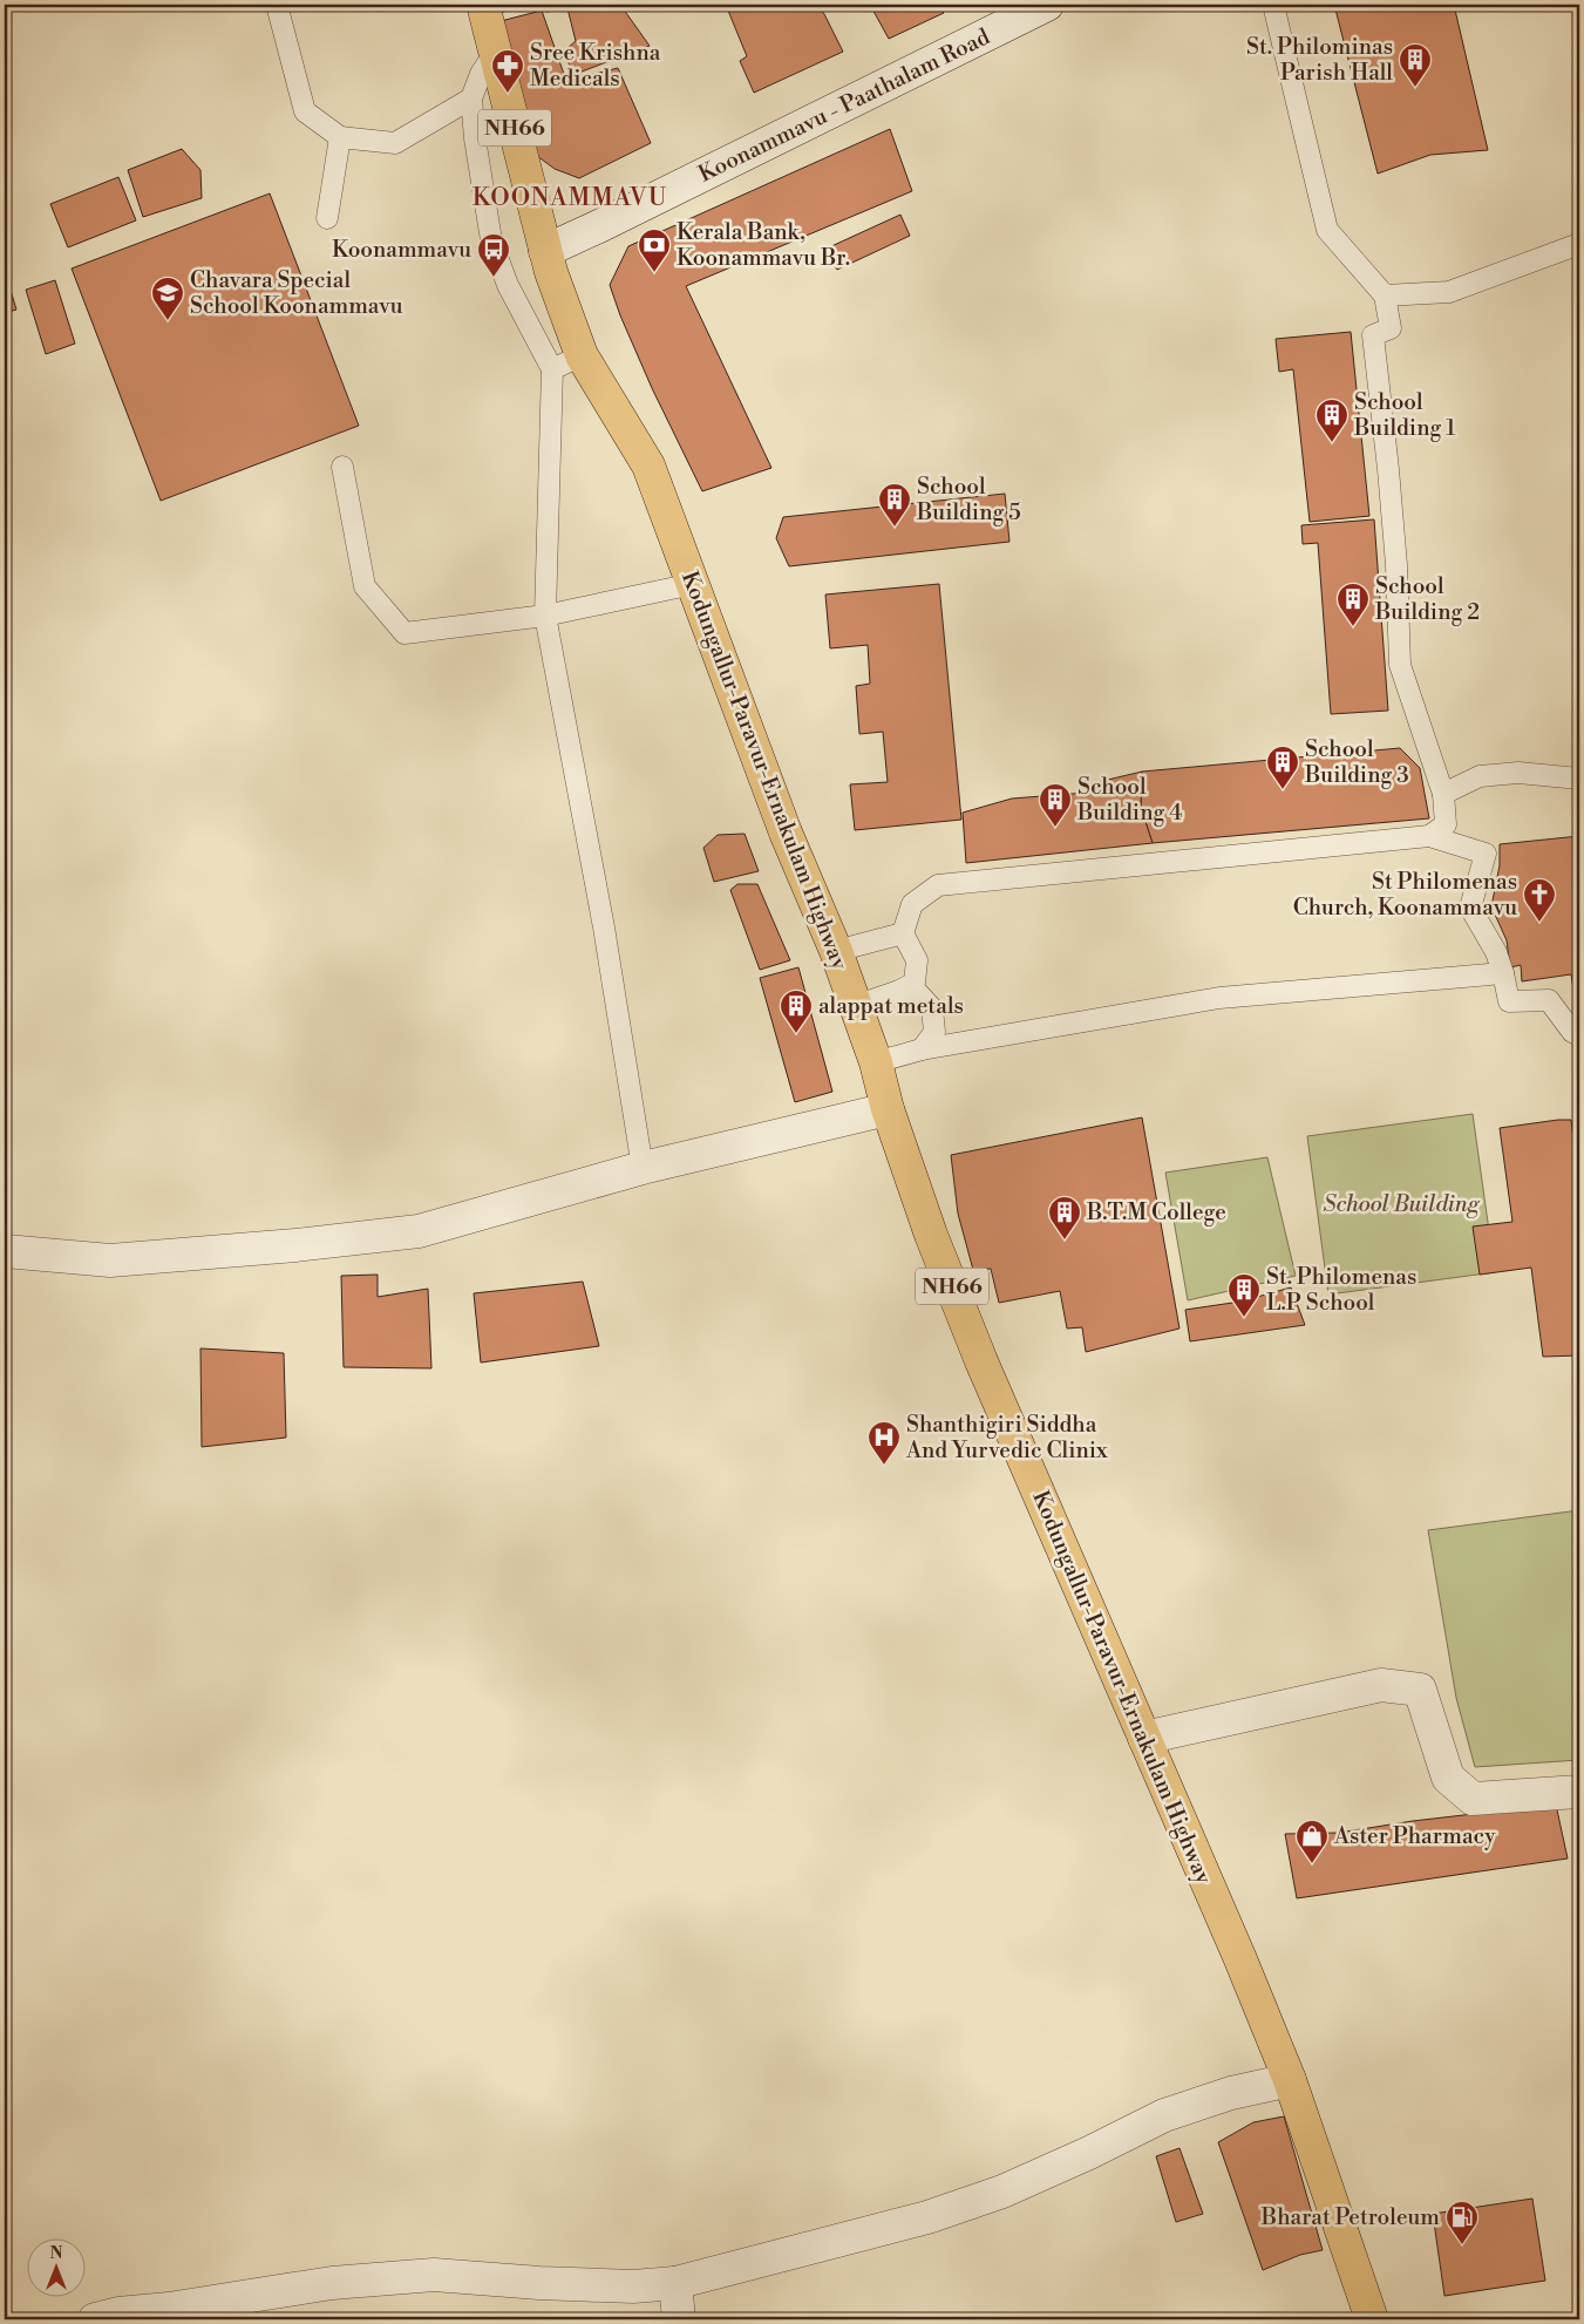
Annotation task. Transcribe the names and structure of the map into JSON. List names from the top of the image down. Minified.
{"streets":{"highway":["NH66","Kodungallur-Paravur-Ernakulam Highway"],"street":["Koonammavu - Paathalam Road"]},"crossings":[["Koonammavu - Paathalam Road","Kodungallur-Paravur-Ernakulam Highway"]],"districts":["KOONAMMAVU"],"parks":["School Building"],"places":{"building":["St. Philominas Parish Hall","School Building 1","School Building 5","School Building 2","School Building 3","School Building 4","alappat metals","B.T.M College","St. Philomenas L.P School"],"pharmacy":["Sree Krishna Medicals"],"bank":["Kerala Bank, Koonammavu Br."],"bus stop":["Koonammavu"],"school or university":["Chavara Special School Koonammavu"],"church":["St Philomenas Church, Koonammavu"],"hospital":["Shanthigiri Siddha And Yurvedic Clinix"],"shop":["Aster Pharmacy"],"fuel station":["Bharat Petroleum"]},"north":"top"}
